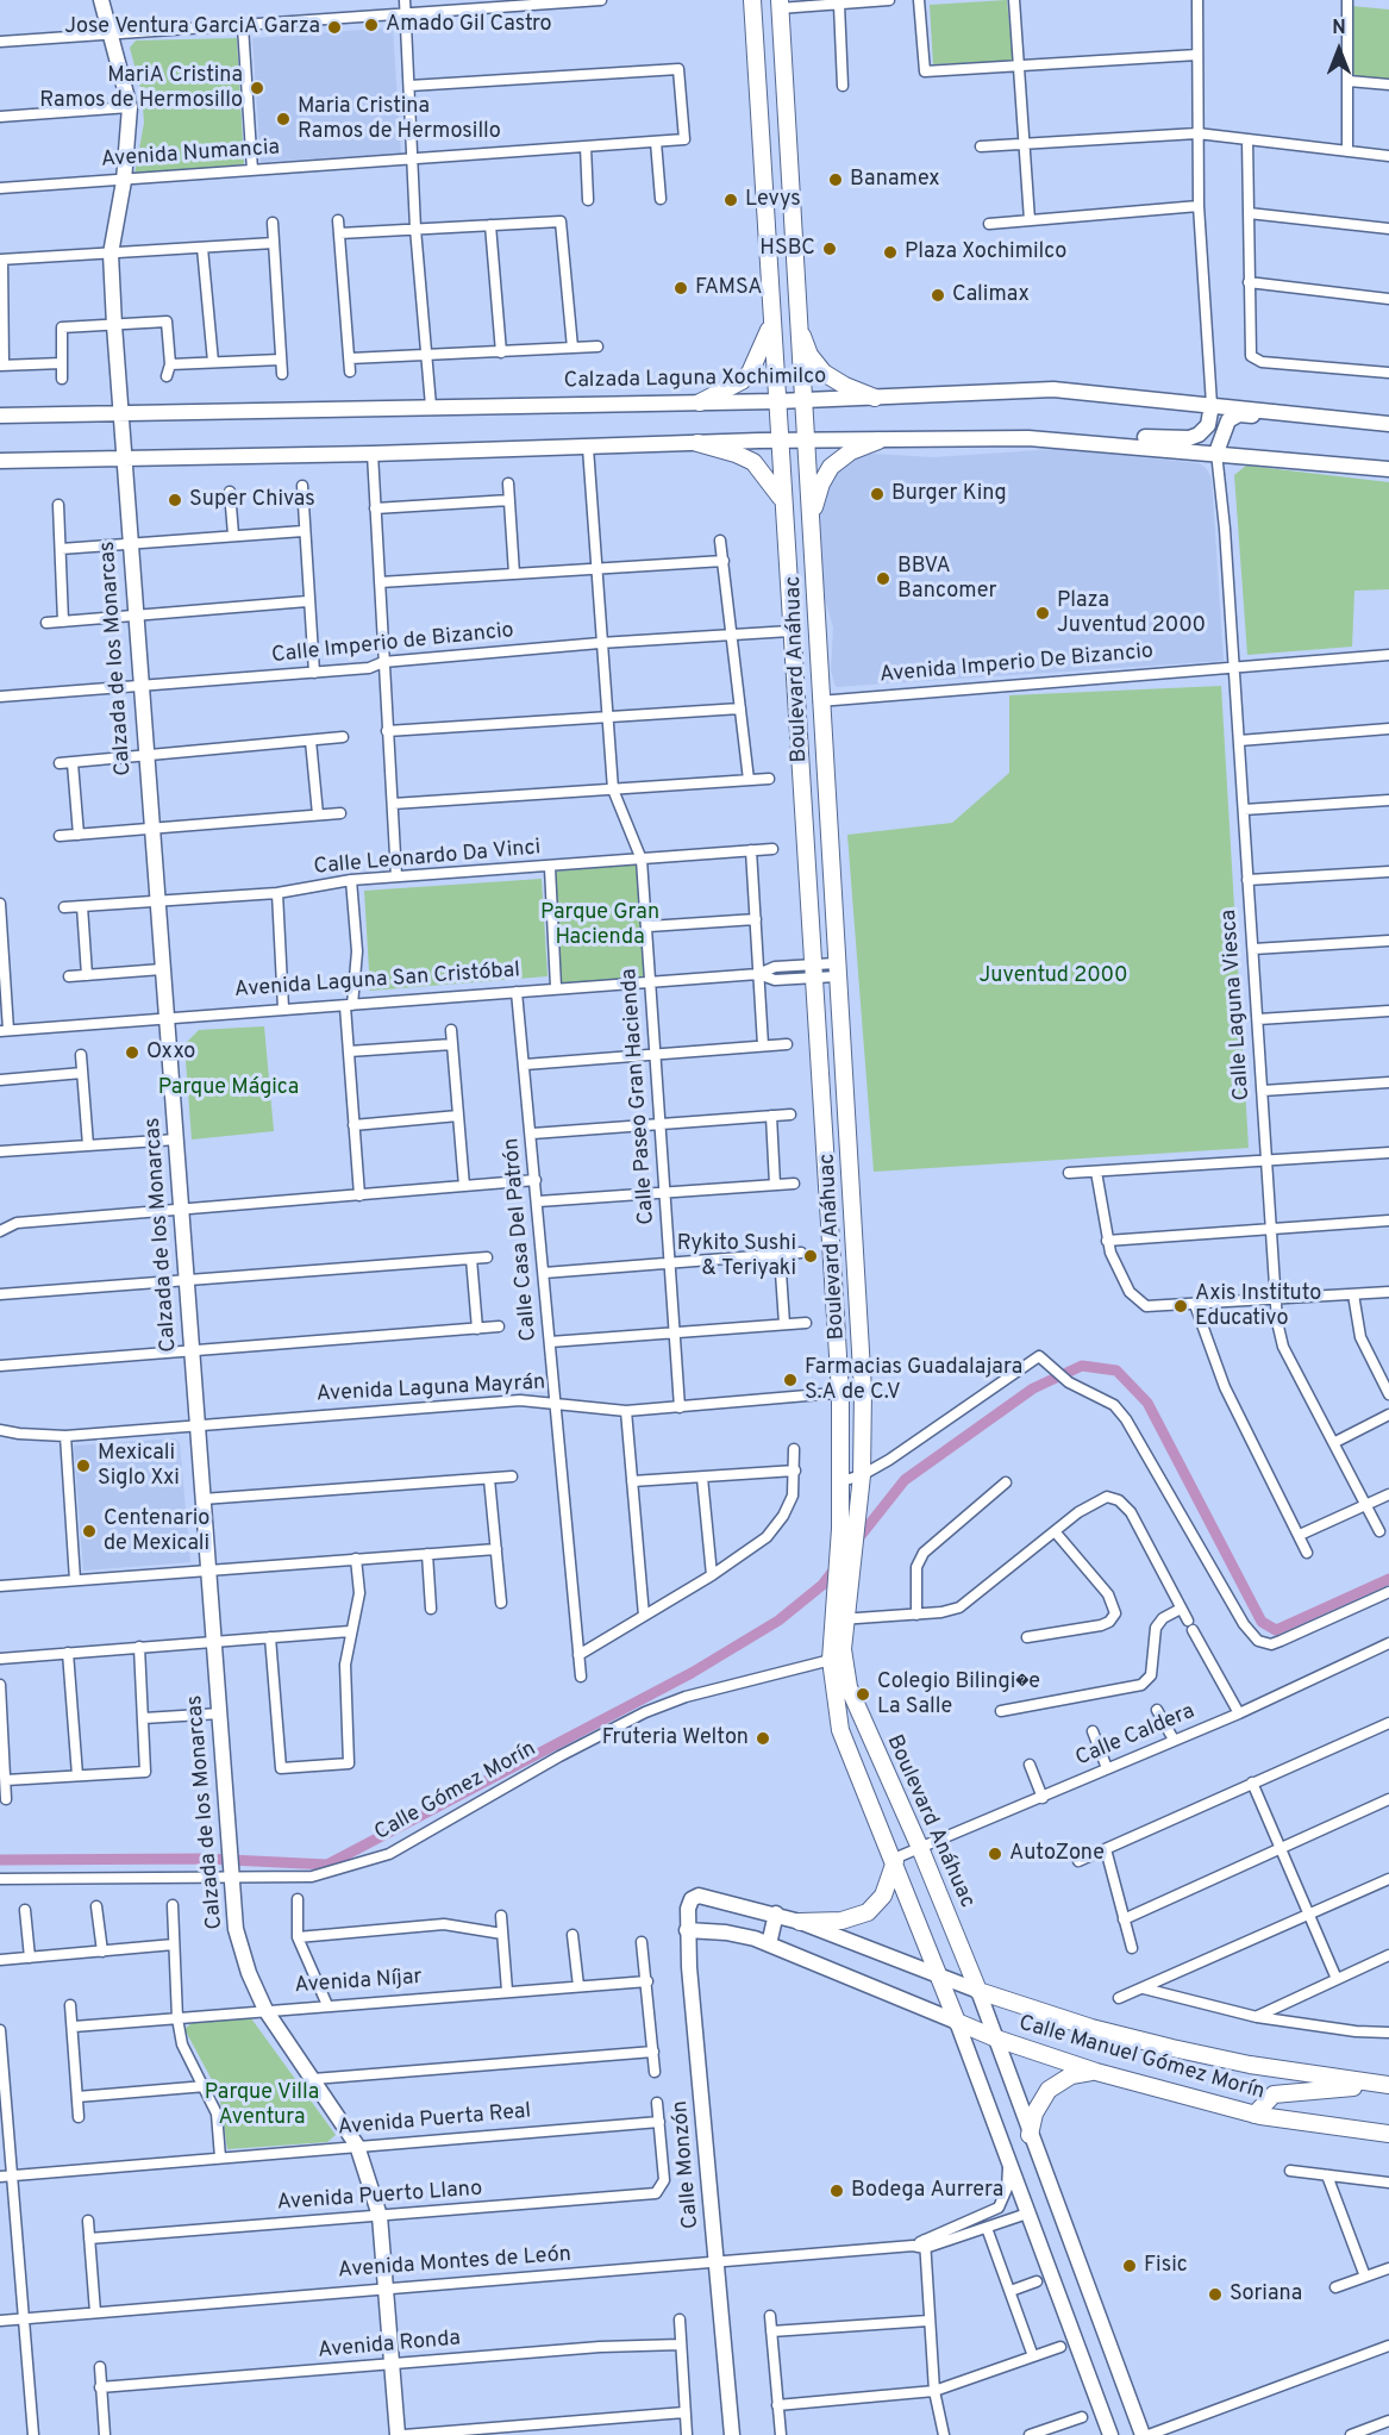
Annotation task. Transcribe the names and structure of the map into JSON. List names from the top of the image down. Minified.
{"streets":{"main road":["Boulevard Anáhuac","Calle Manuel Gómez Morín"],"street":["Avenida Numancia","Calzada Laguna Xochimilco","Calle Imperio de Bizancio","Calzada de los Monarcas","Avenida Imperio De Bizancio","Calle Leonardo Da Vinci","Avenida Laguna San Cristóbal","Calle Laguna Viesca","Calle Paseo Gran Hacienda","Calle Casa Del Patrón","Avenida Laguna Mayrán","Calle Caldera","Calle Gómez Morín","Avenida Níjar","Avenida Puerta Real","Calle Monzón","Avenida Puerto Llano","Avenida Montes de León","Avenida Ronda"]},"crossings":[["Avenida Numancia","Calzada de los Monarcas"],["Calzada Laguna Xochimilco","Calzada de los Monarcas"],["Calzada Laguna Xochimilco","Boulevard Anáhuac"],["Calle Imperio de Bizancio","Calzada de los Monarcas"],["Calle Imperio de Bizancio","Boulevard Anáhuac"],["Calle Imperio de Bizancio","Calle Paseo Gran Hacienda"],["Calzada de los Monarcas","Calle Leonardo Da Vinci"],["Calzada de los Monarcas","Avenida Laguna San Cristóbal"],["Calzada de los Monarcas","Avenida Laguna Mayrán"],["Calzada de los Monarcas","Calle Gómez Morín"],["Calzada de los Monarcas","Avenida Níjar"],["Calzada de los Monarcas","Avenida Puerta Real"],["Calzada de los Monarcas","Avenida Puerto Llano"],["Calzada de los Monarcas","Avenida Montes de León"],["Calzada de los Monarcas","Avenida Ronda"],["Avenida Imperio De Bizancio","Boulevard Anáhuac"],["Avenida Imperio De Bizancio","Calle Laguna Viesca"],["Boulevard Anáhuac","Avenida Laguna San Cristóbal"],["Boulevard Anáhuac","Avenida Laguna Mayrán"],["Boulevard Anáhuac","Calle Caldera"],["Boulevard Anáhuac","Calle Gómez Morín"],["Boulevard Anáhuac","Calle Manuel Gómez Morín"],["Boulevard Anáhuac","Avenida Montes de León"],["Calle Leonardo Da Vinci","Calle Paseo Gran Hacienda"],["Avenida Laguna San Cristóbal","Calle Paseo Gran Hacienda"],["Avenida Laguna San Cristóbal","Calle Casa Del Patrón"],["Calle Paseo Gran Hacienda","Avenida Laguna Mayrán"],["Calle Casa Del Patrón","Avenida Laguna Mayrán"],["Calle Manuel Gómez Morín","Calle Monzón"],["Avenida Puerta Real","Avenida Puerto Llano"],["Calle Monzón","Avenida Montes de León"]],"parks":["Parque Gran Hacienda","Juventud 2000","Parque Mágica","Parque Villa Aventura"],"places":["Amado Gil Castro","Jose Ventura GarciA Garza","MariA Cristina Ramos de Hermosillo","Maria Cristina Ramos de Hermosillo","Banamex","Levys","HSBC","Plaza Xochimilco","FAMSA","Calimax","Burger King","Super Chivas","BBVA Bancomer","Plaza Juventud 2000","Oxxo","Rykito Sushi & Teriyaki","Axis Instituto Educativo","Farmacias Guadalajara S.A de C.V","Mexicali Siglo Xxi","Centenario de Mexicali","Colegio Bilingi�e La Salle","Fruteria Welton","AutoZone","Bodega Aurrera","Fisic","Soriana"],"north":"top"}
